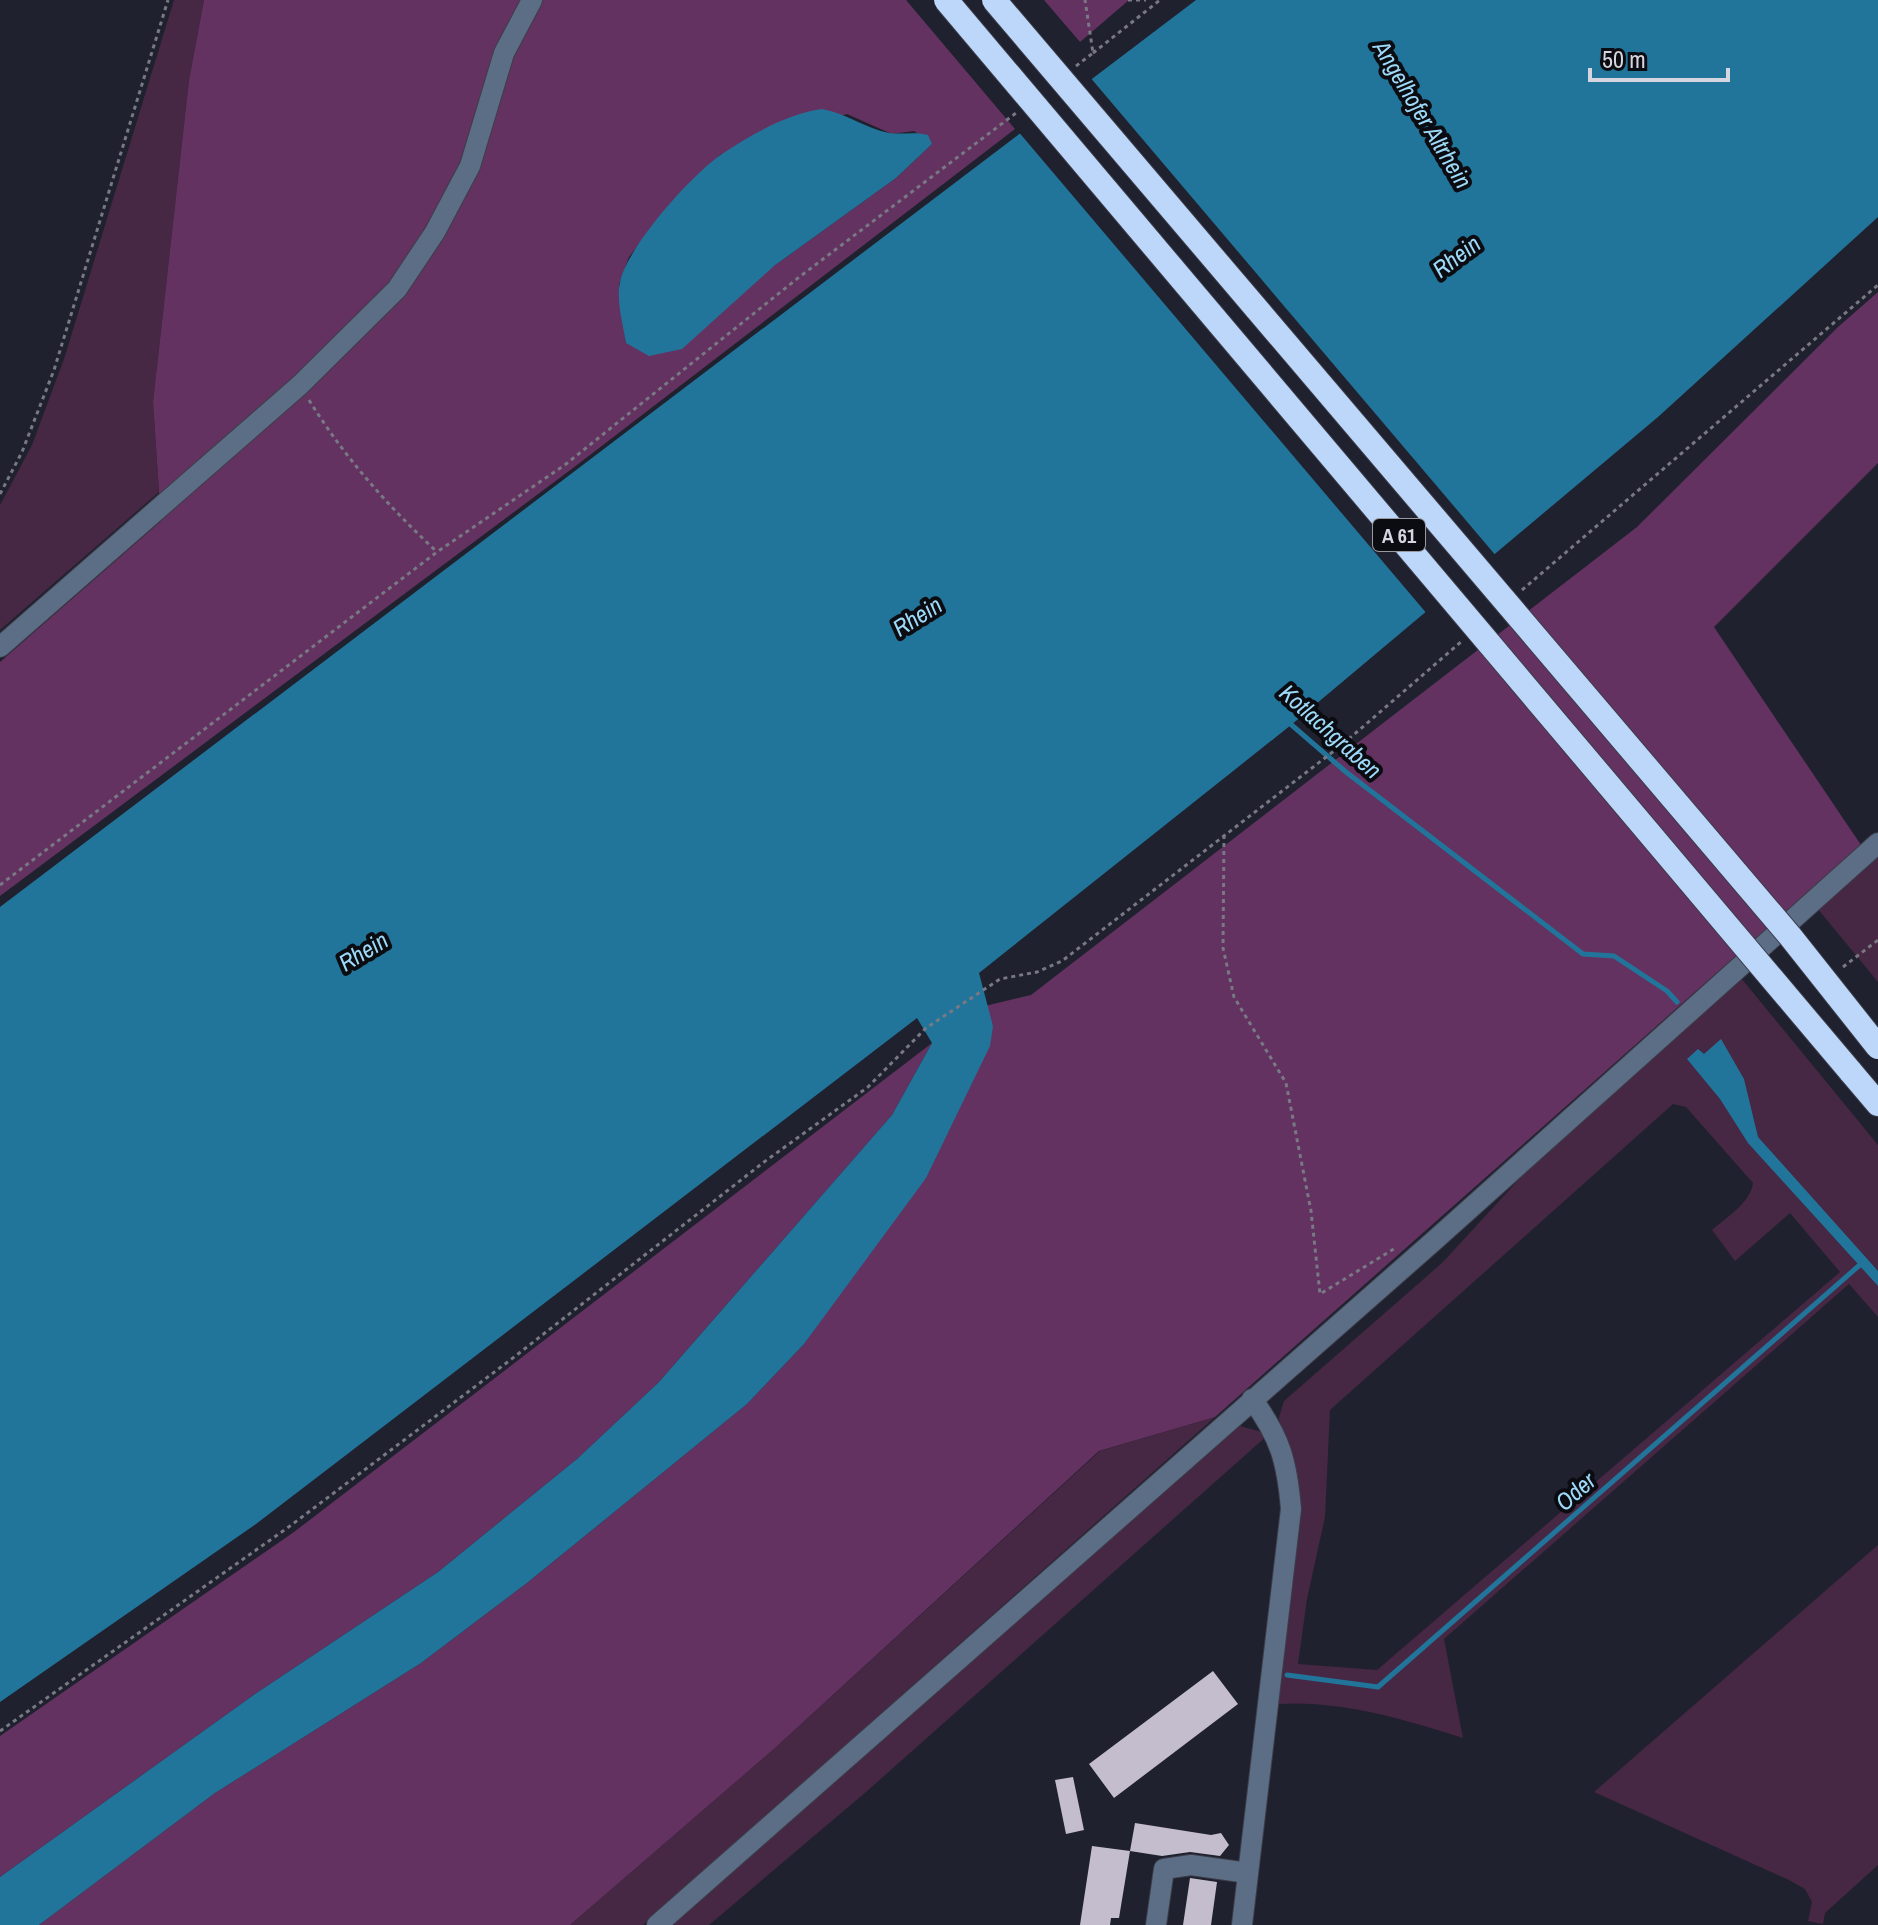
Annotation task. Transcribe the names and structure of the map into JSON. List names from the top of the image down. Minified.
{"streets":{"highway":["A 61"]},"water":["Angelhofer Altrhein","Rhein","Kotlachgraben","Oder"],"scale_bar":"50 m"}
